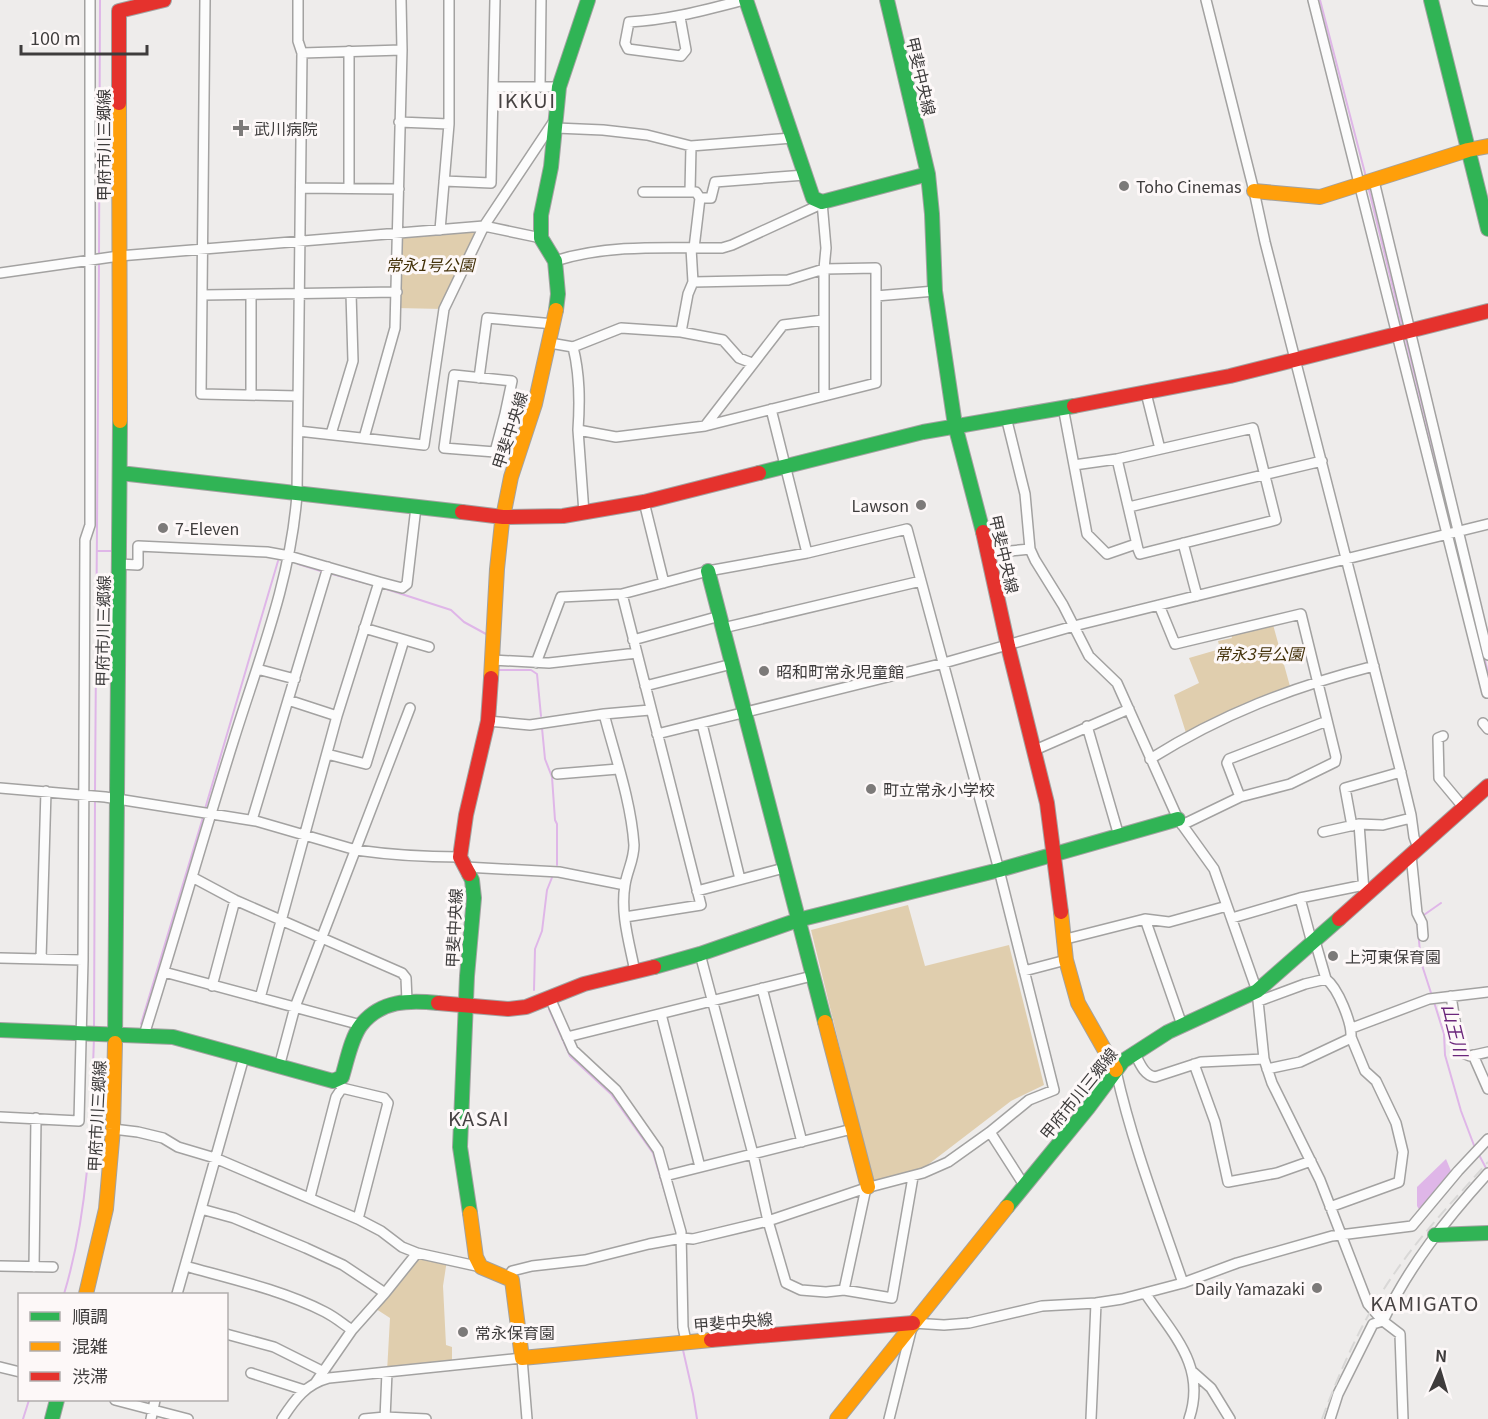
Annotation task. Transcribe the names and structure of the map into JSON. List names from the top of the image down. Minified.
{"streets":{"main road":["甲斐中央線","甲府市川三郷線"]},"crossings":[["甲斐中央線","甲府市川三郷線"]],"districts":["IKKUI","KASAI","KAMIGATO"],"water":["山王川"],"parks":["常永1号公園","常永3号公園"],"places":{"health":["武川病院"],"other":["Toho Cinemas","Lawson","7-Eleven","昭和町常永児童館","町立常永小学校","上河東保育園","Daily Yamazaki","常永保育園"]},"legend":["順調","混雑","渋滞"],"scale_bar":"100 m","north":"top"}
